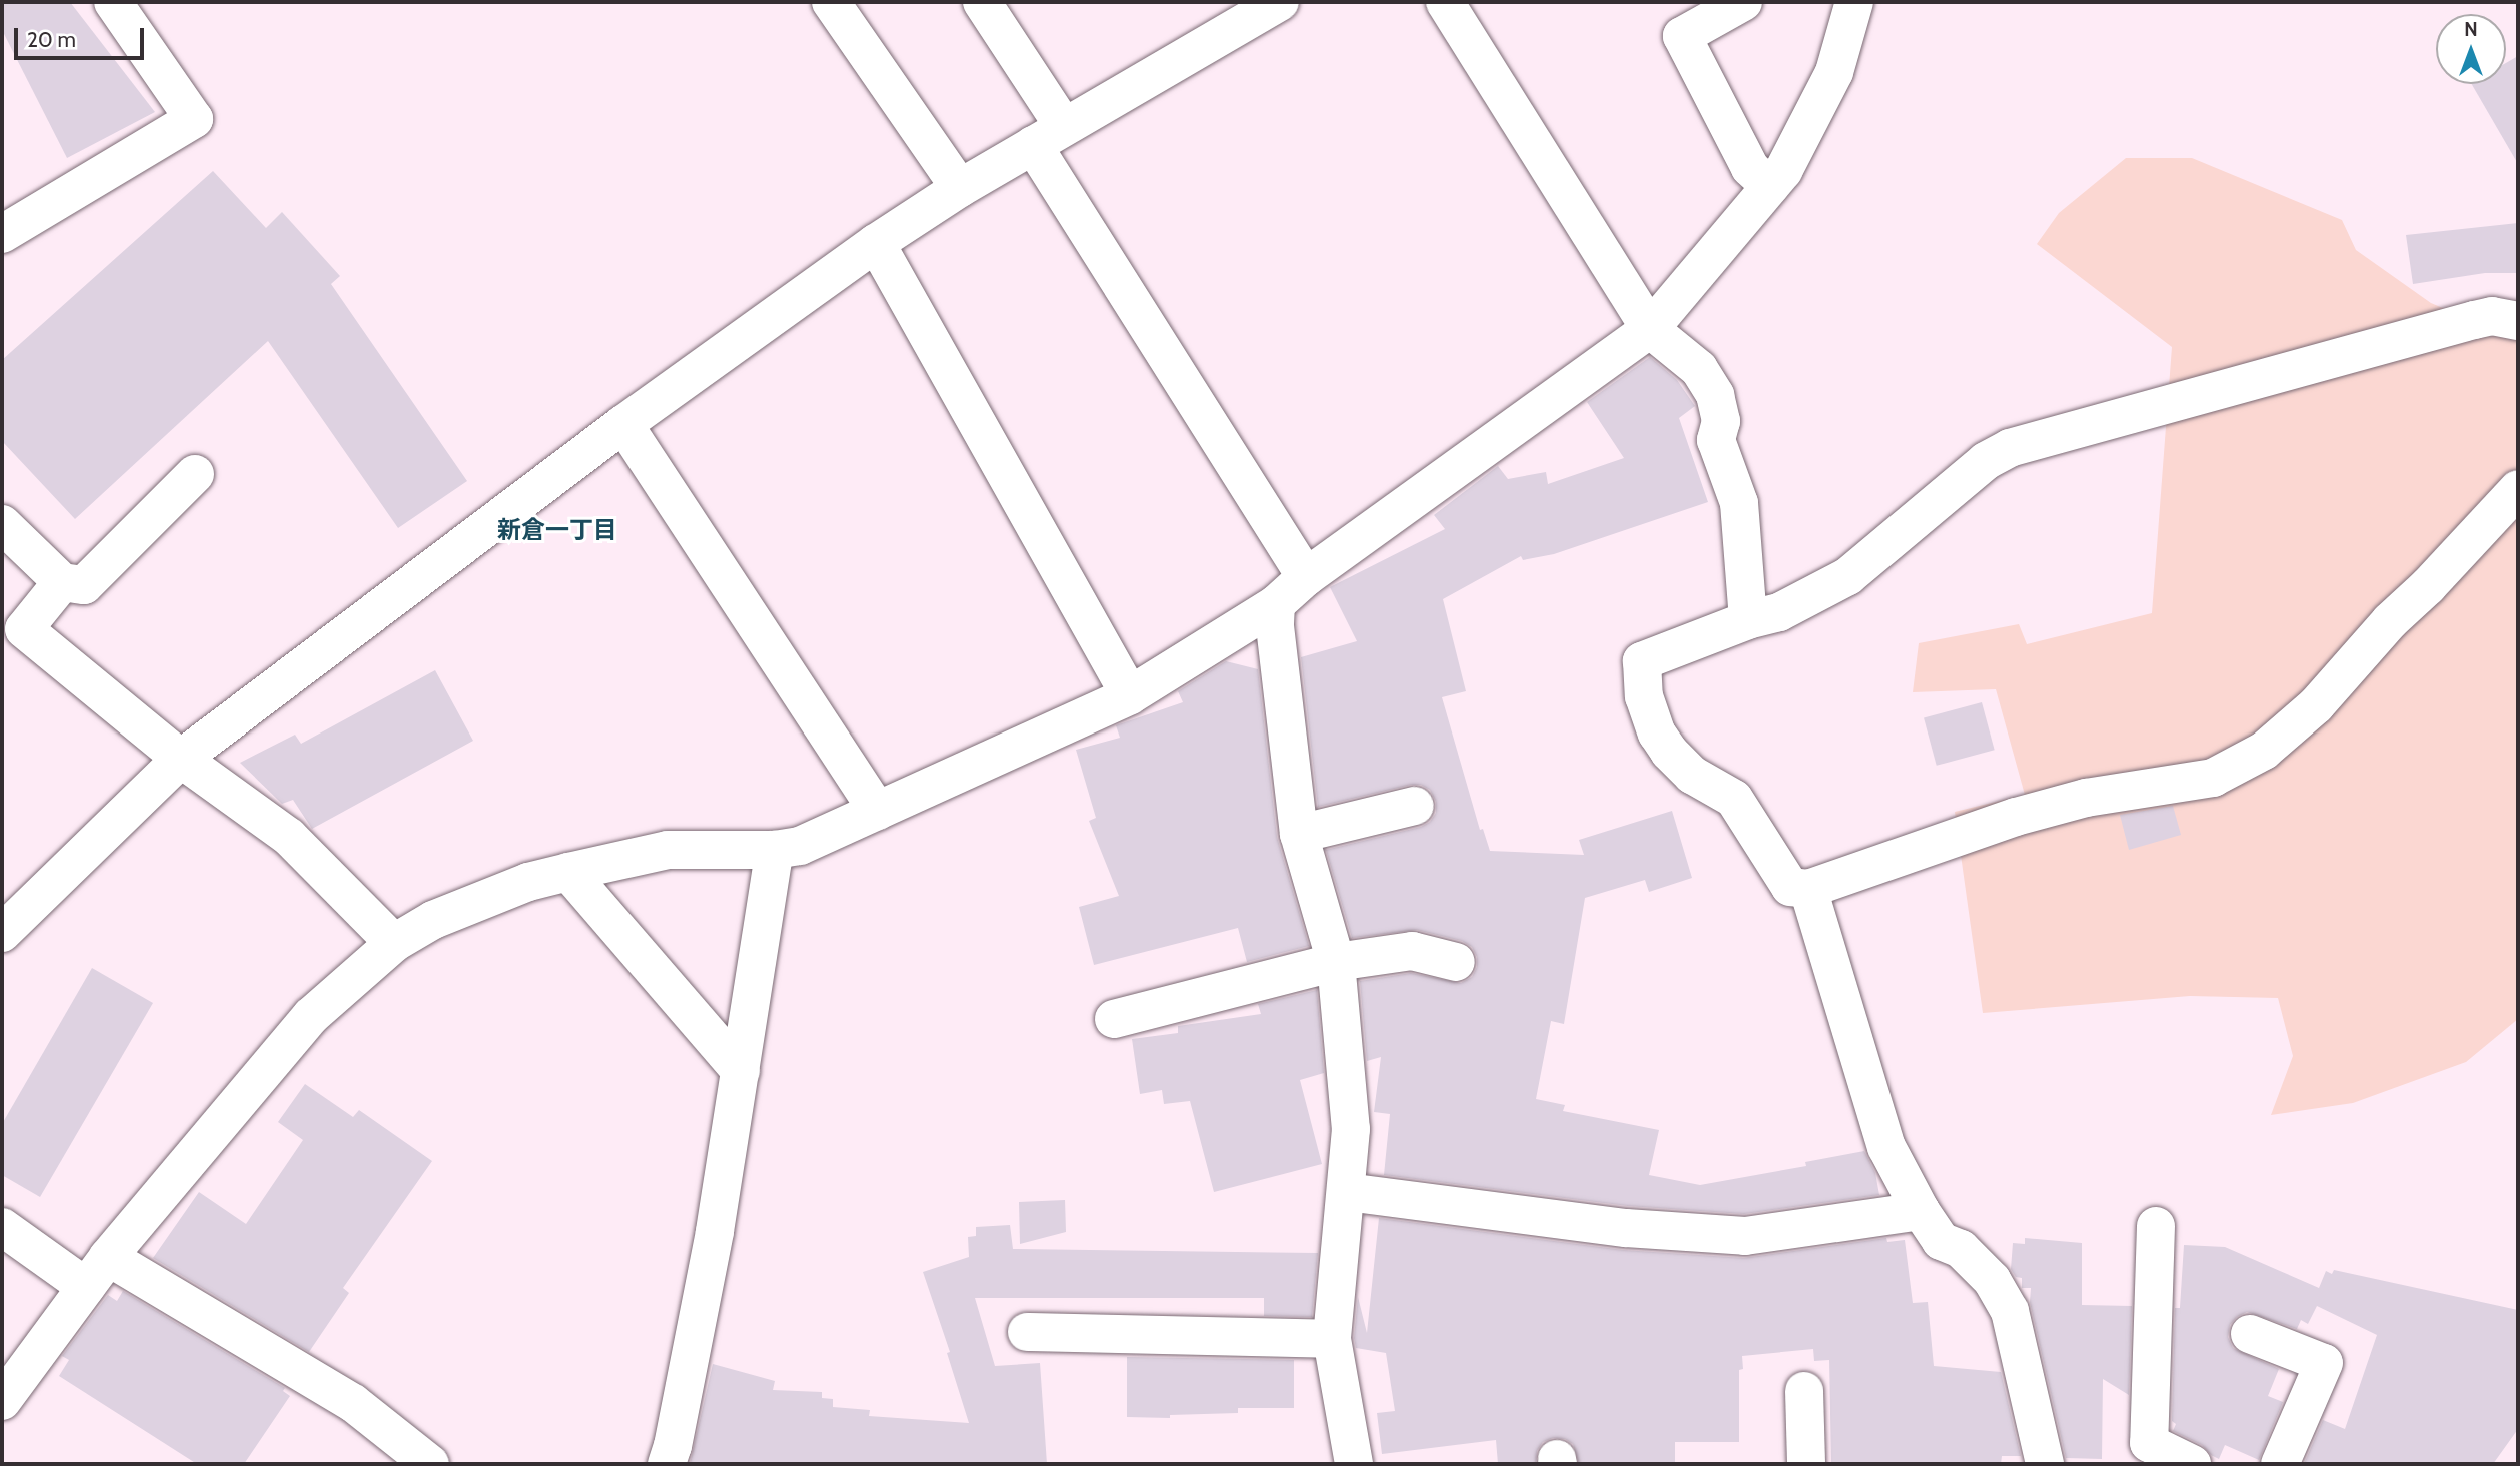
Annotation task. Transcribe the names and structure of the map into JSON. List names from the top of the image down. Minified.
{"districts":["新倉一丁目"],"scale_bar":"20 m","north":"top"}
